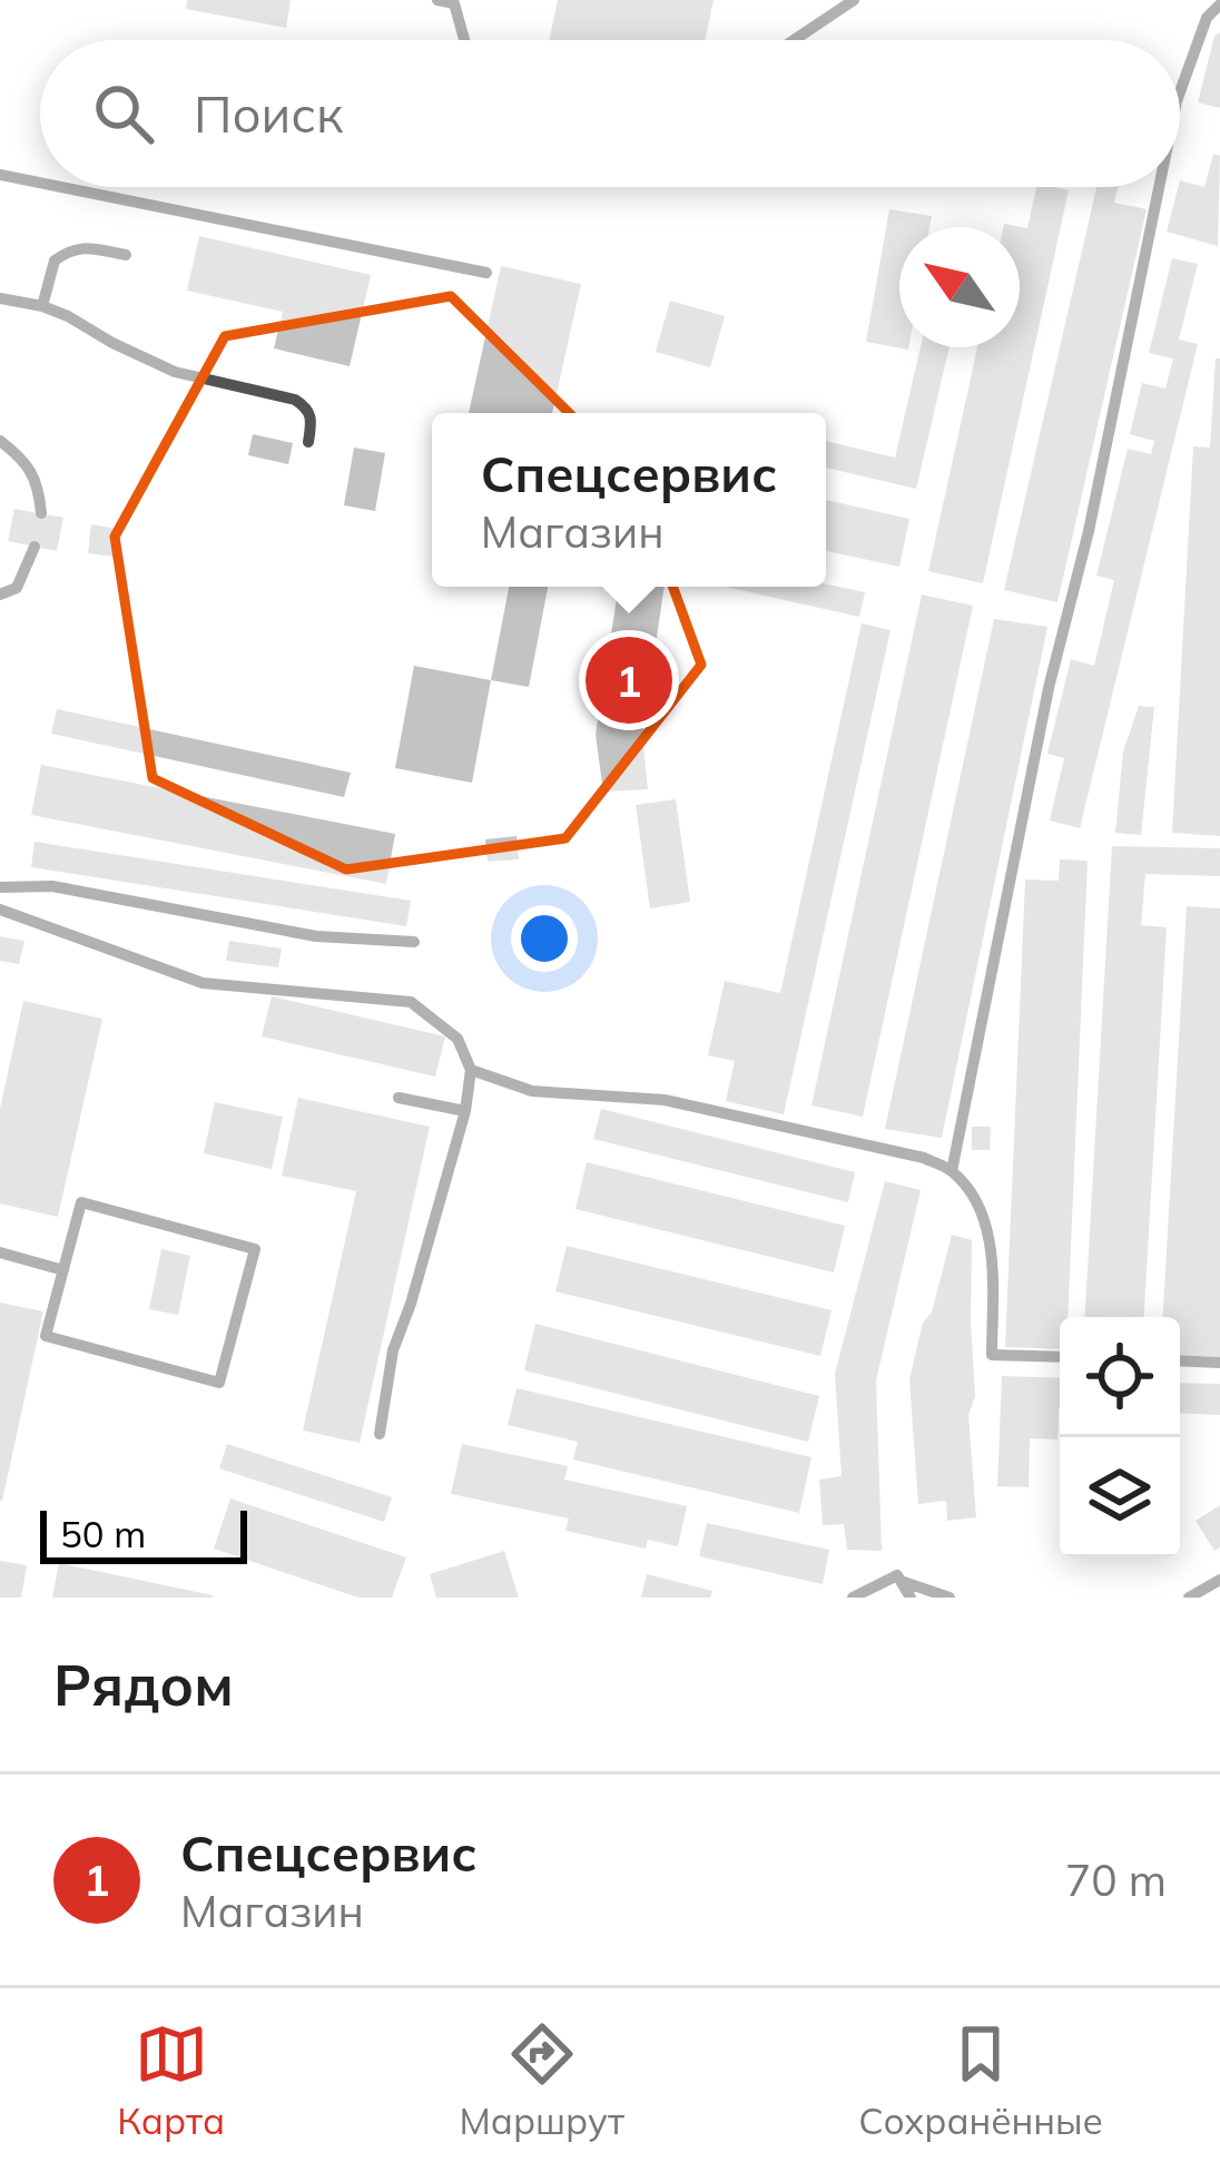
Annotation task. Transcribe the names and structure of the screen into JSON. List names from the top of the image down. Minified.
{"scale_bar":"50 m","north":"top left","page":{"search":"Поиск","popup":["Спецсервис","Магазин"],"pins":"1","scale":"50 m","heading":"Рядом","list":[{"mark":"1","name":"Спецсервис","note":"Магазин","value":"70 m"}],"nav":["Карта","Маршрут","Сохранённые"]}}
